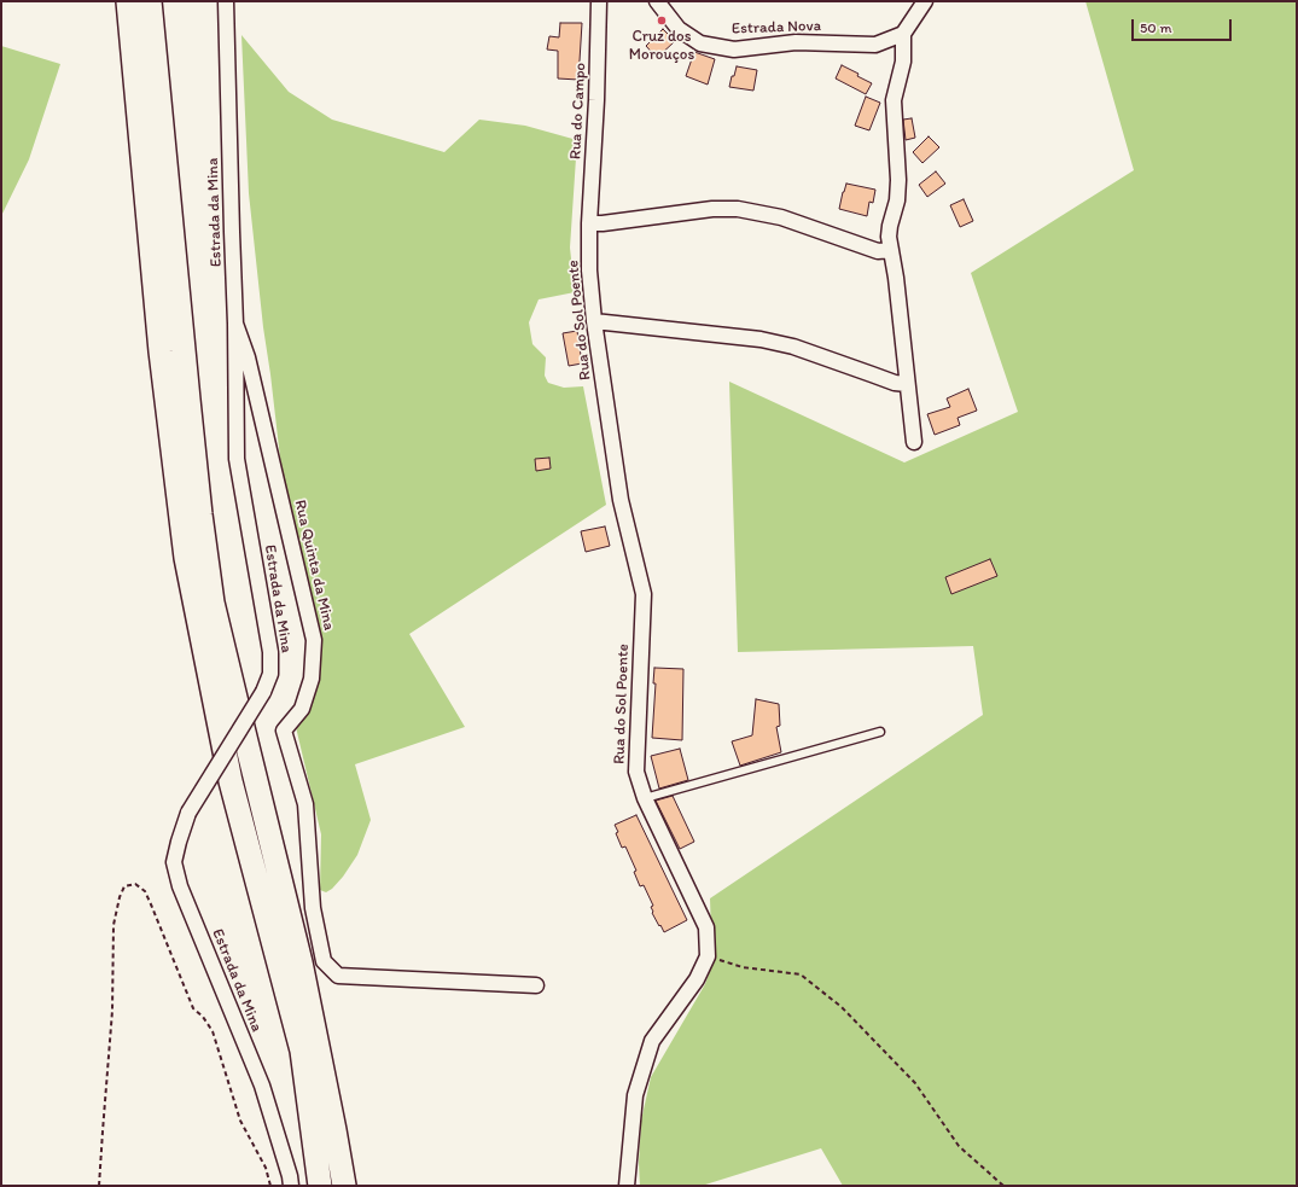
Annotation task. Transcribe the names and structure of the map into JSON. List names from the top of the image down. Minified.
{"streets":{"street":["Estrada Nova","Rua do Campo","Estrada da Mina","Rua do Sol Poente","Rua Quinta da Mina"]},"crossings":[["Rua do Campo","Rua do Sol Poente"],["Estrada da Mina","Rua Quinta da Mina"]],"places":["Cruz dos Morouços"],"scale_bar":"50 m"}
